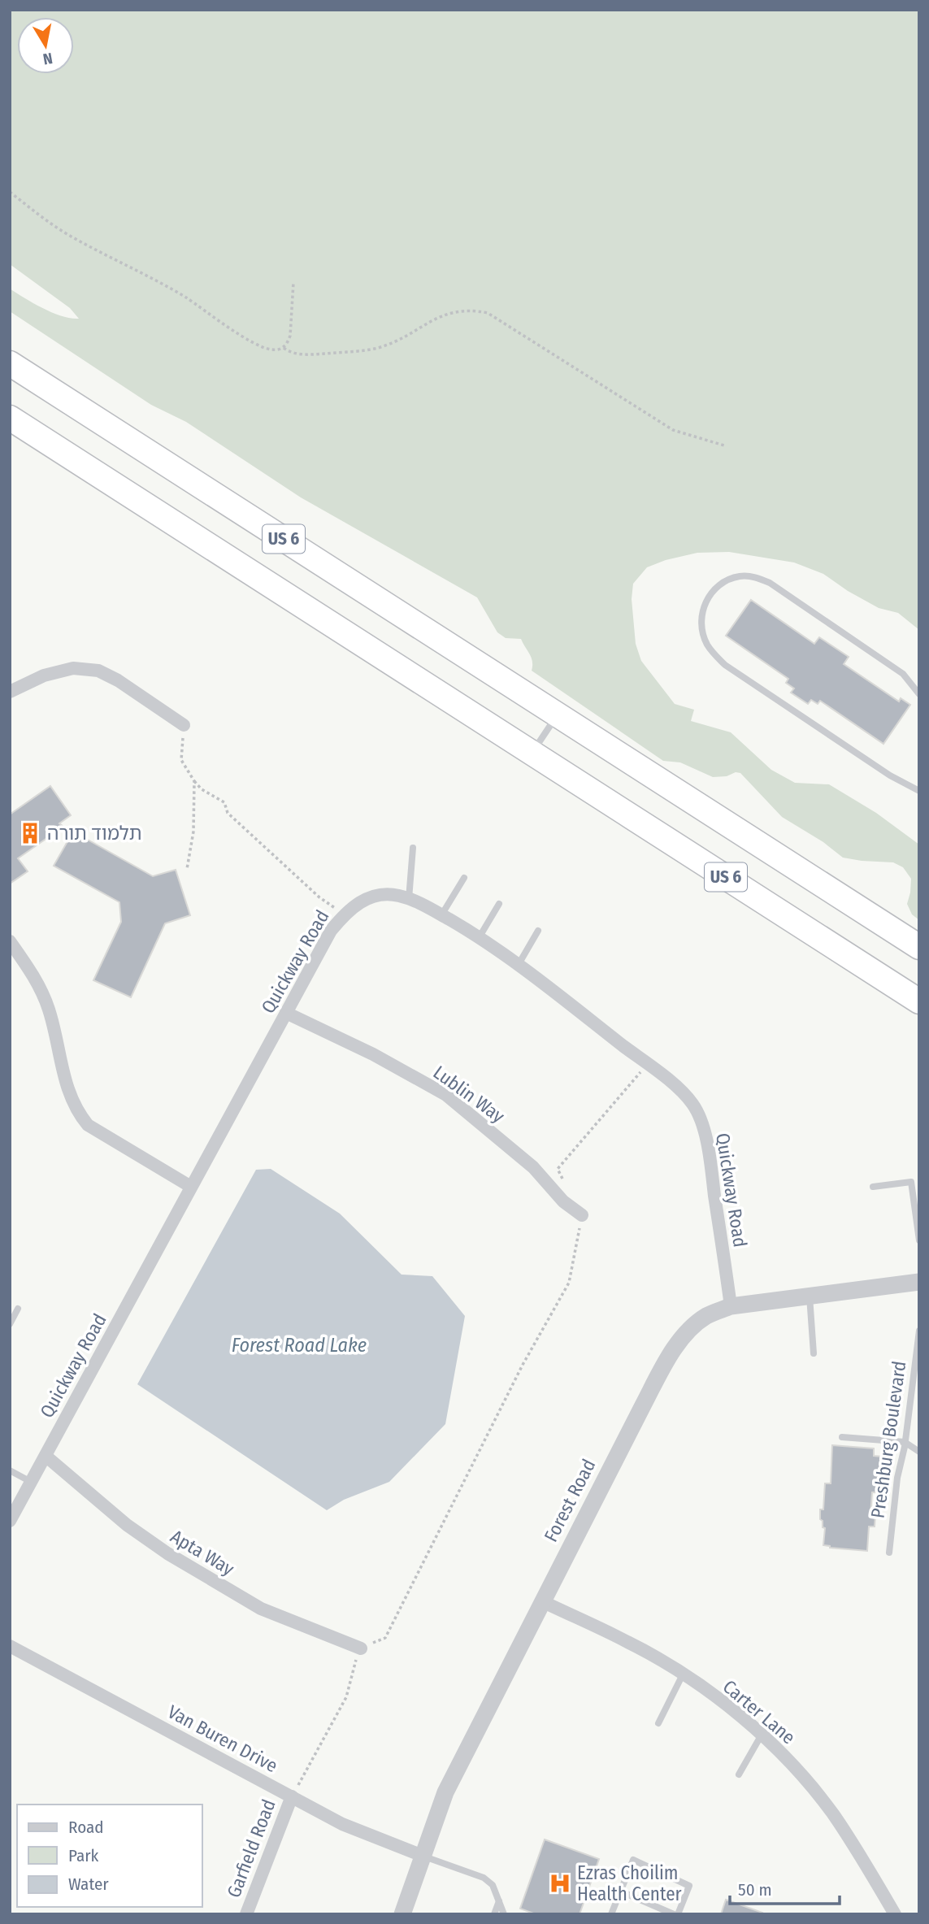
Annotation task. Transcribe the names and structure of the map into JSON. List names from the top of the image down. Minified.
{"streets":{"highway":["US 6"],"street":["Quickway Road","Lublin Way","Forest Road","Apta Way","Carter Lane","Van Buren Drive","Garfield Road"],"lane":["Preshburg Boulevard"]},"crossings":[["Quickway Road","Lublin Way"],["Quickway Road","Forest Road"],["Quickway Road","Apta Way"],["Forest Road","Carter Lane"],["Forest Road","Van Buren Drive"],["Van Buren Drive","Garfield Road"]],"water":["Forest Road Lake"],"places":{"building":["תלמוד תורה"],"hospital":["Ezras Choilim Health Center"]},"legend":["Road","Park","Water"],"scale_bar":"50 m","north":"bottom"}
